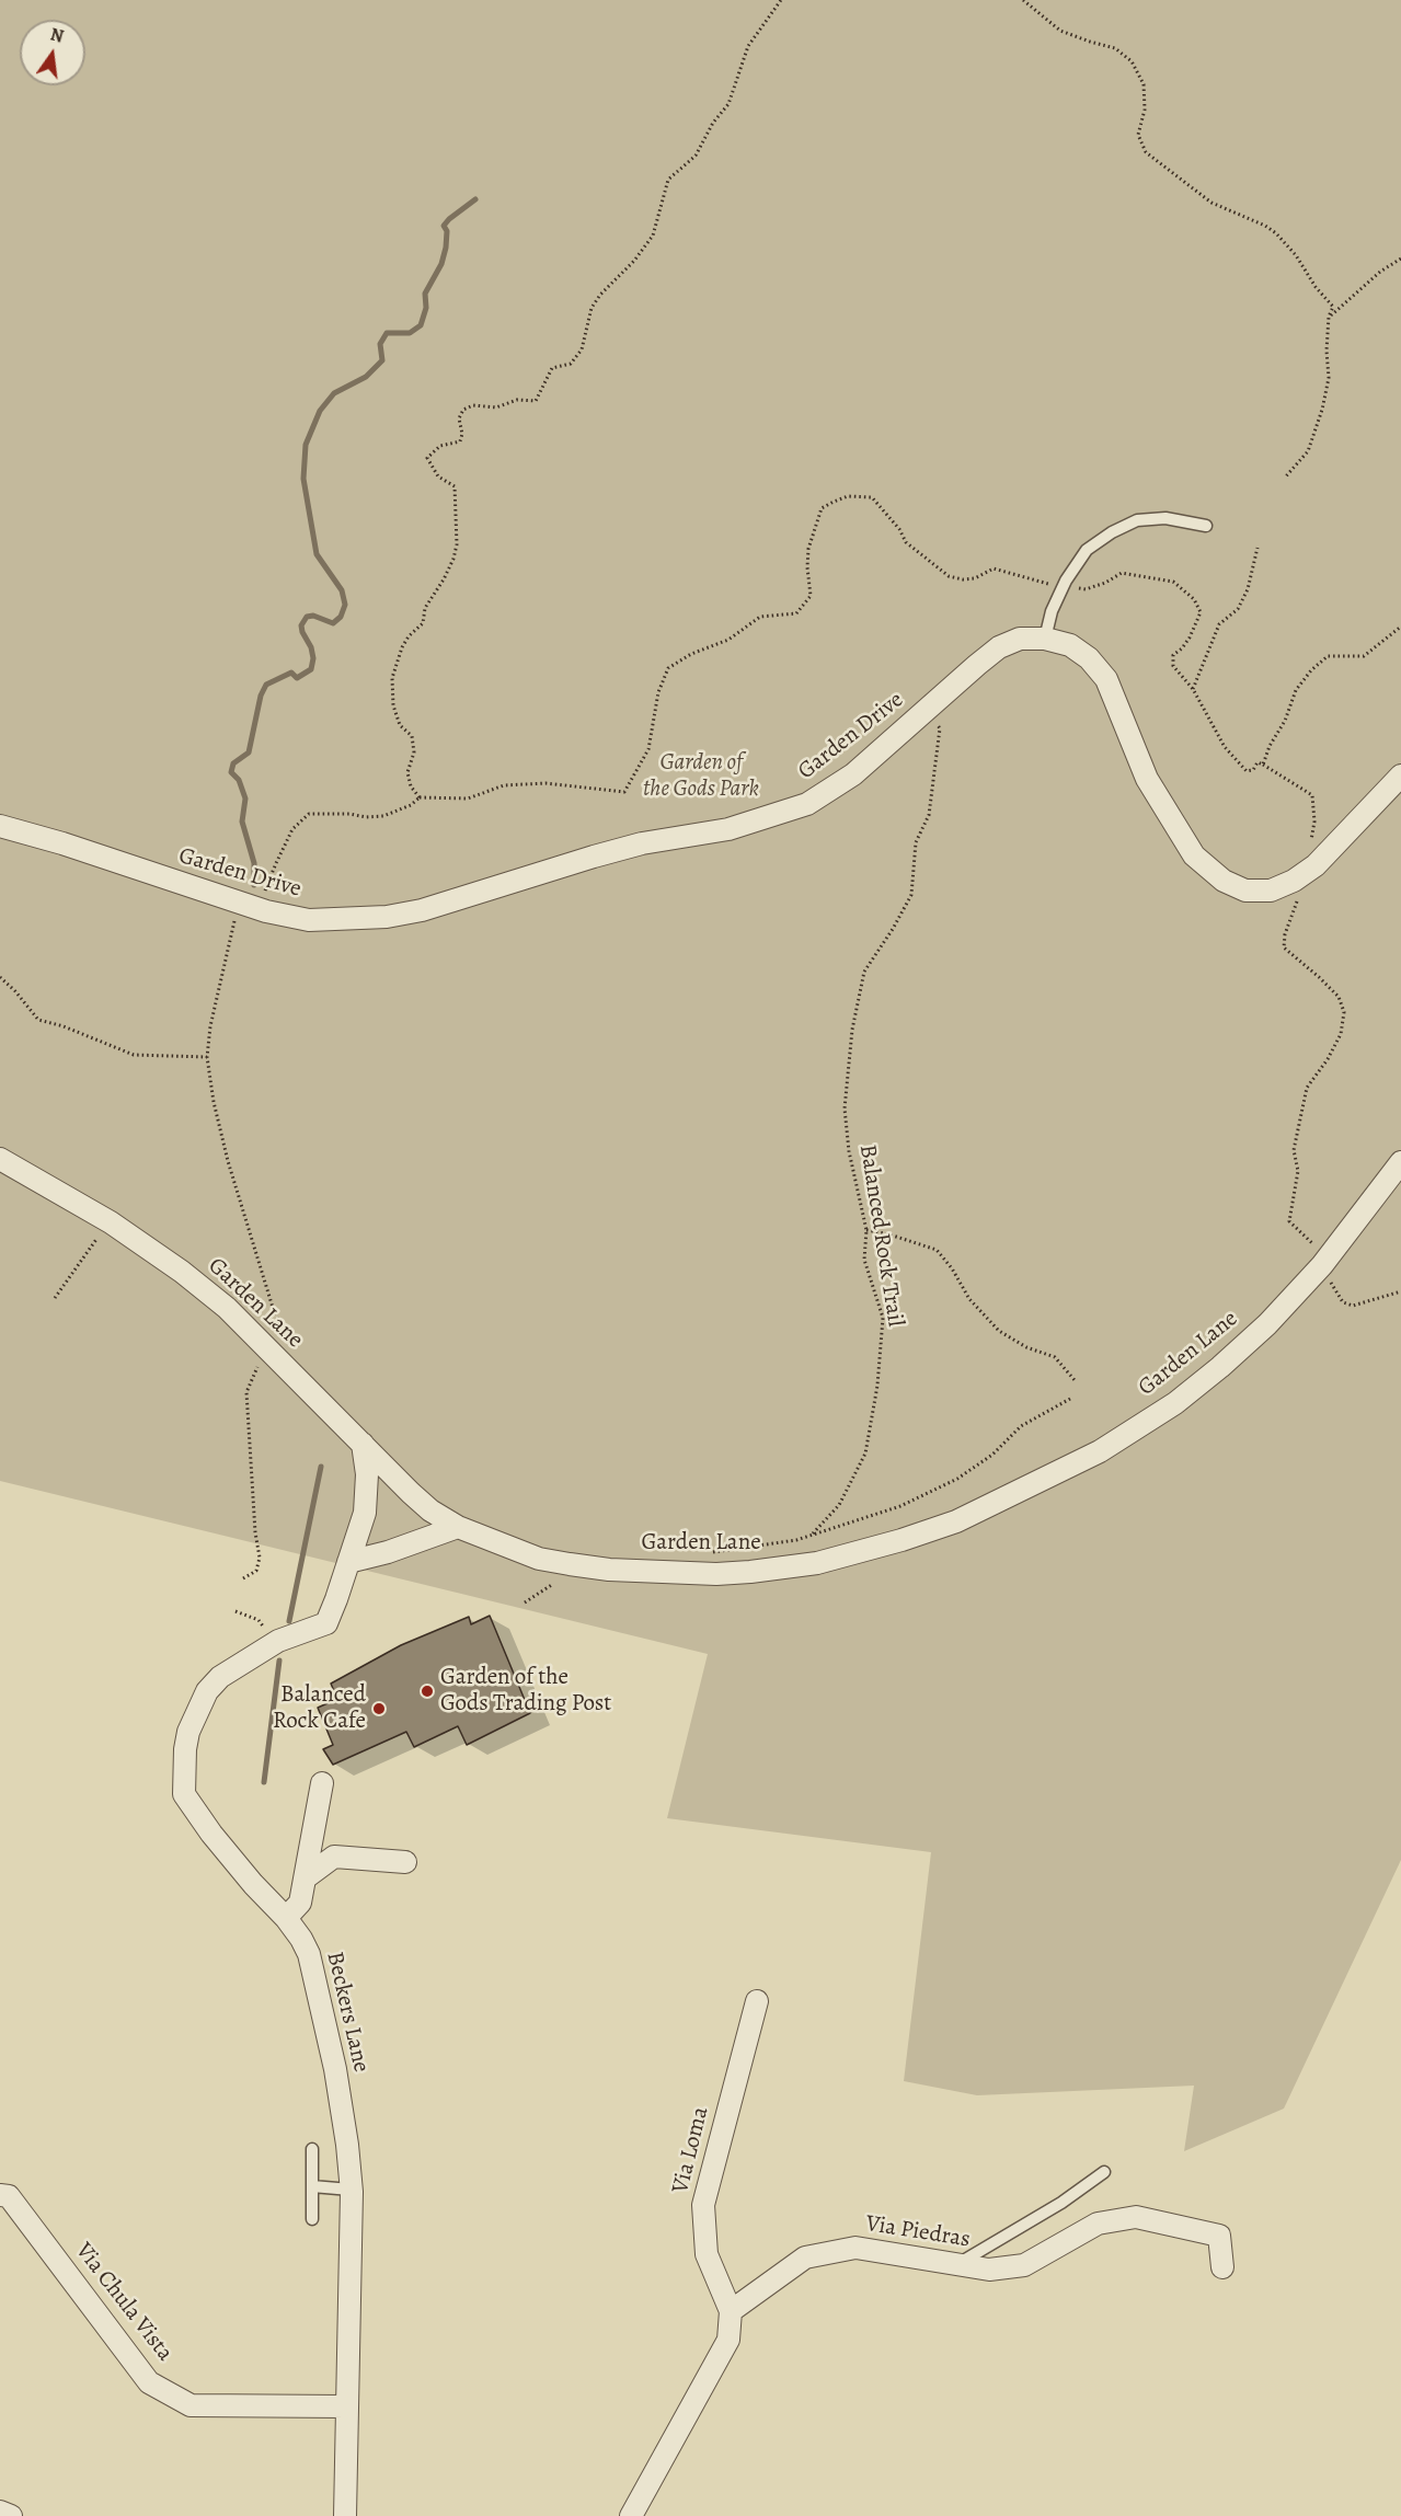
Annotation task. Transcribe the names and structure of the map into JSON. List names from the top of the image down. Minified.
{"streets":{"street":["Garden Drive","Garden Lane","Beckers Lane","Via Loma","Via Piedras","Via Chula Vista"],"path":["Balanced Rock Trail"]},"crossings":[["Garden Drive","Balanced Rock Trail"],["Garden Lane","Beckers Lane"],["Beckers Lane","Via Chula Vista"],["Via Loma","Via Piedras"]],"parks":["Garden of the Gods Park"],"places":["Garden of the Gods Trading Post","Balanced Rock Cafe"],"north":"top"}
